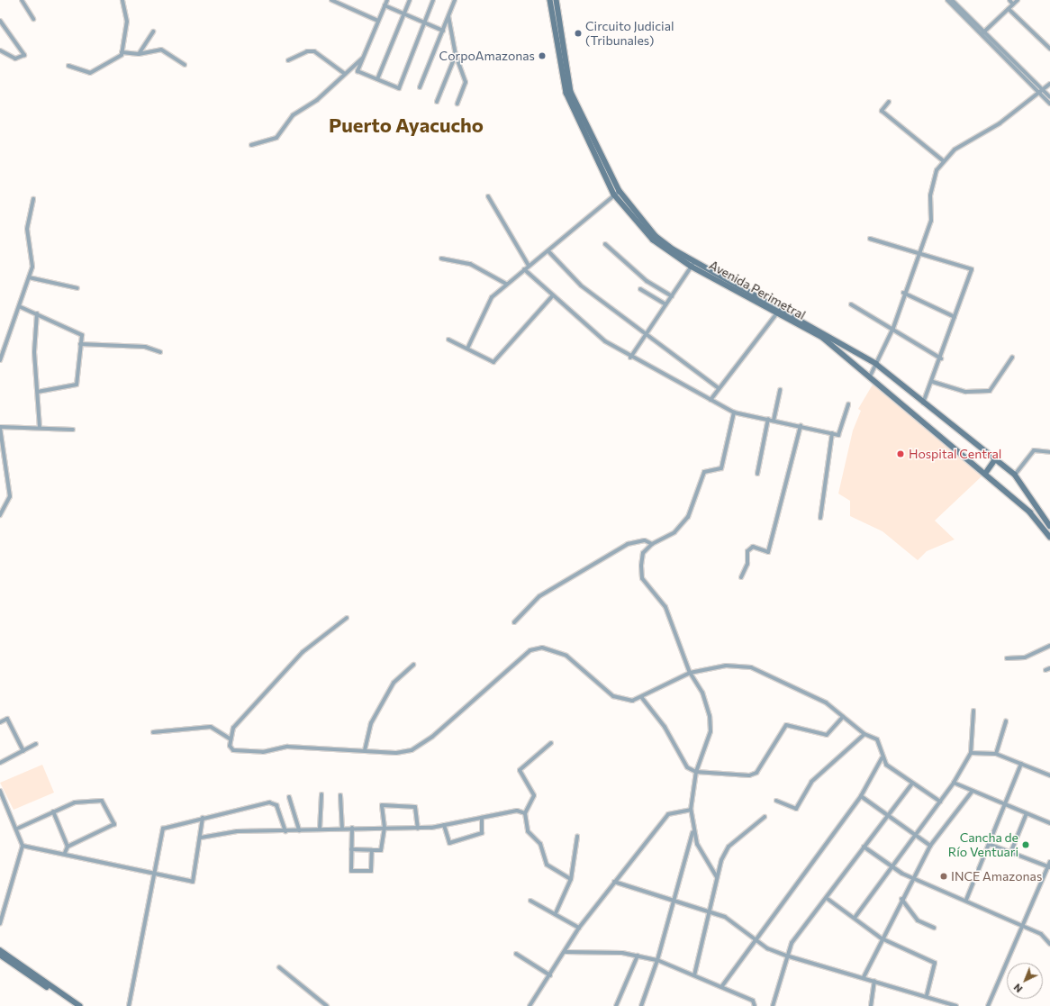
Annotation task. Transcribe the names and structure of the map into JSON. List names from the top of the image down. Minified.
{"streets":{"main road":["Avenida Perimetral"]},"districts":["Puerto Ayacucho"],"places":["Circuito Judicial (Tribunales)","CorpoAmazonas","Hospital Central","Cancha de Río Ventuari","INCE Amazonas"],"north":"bottom left"}
